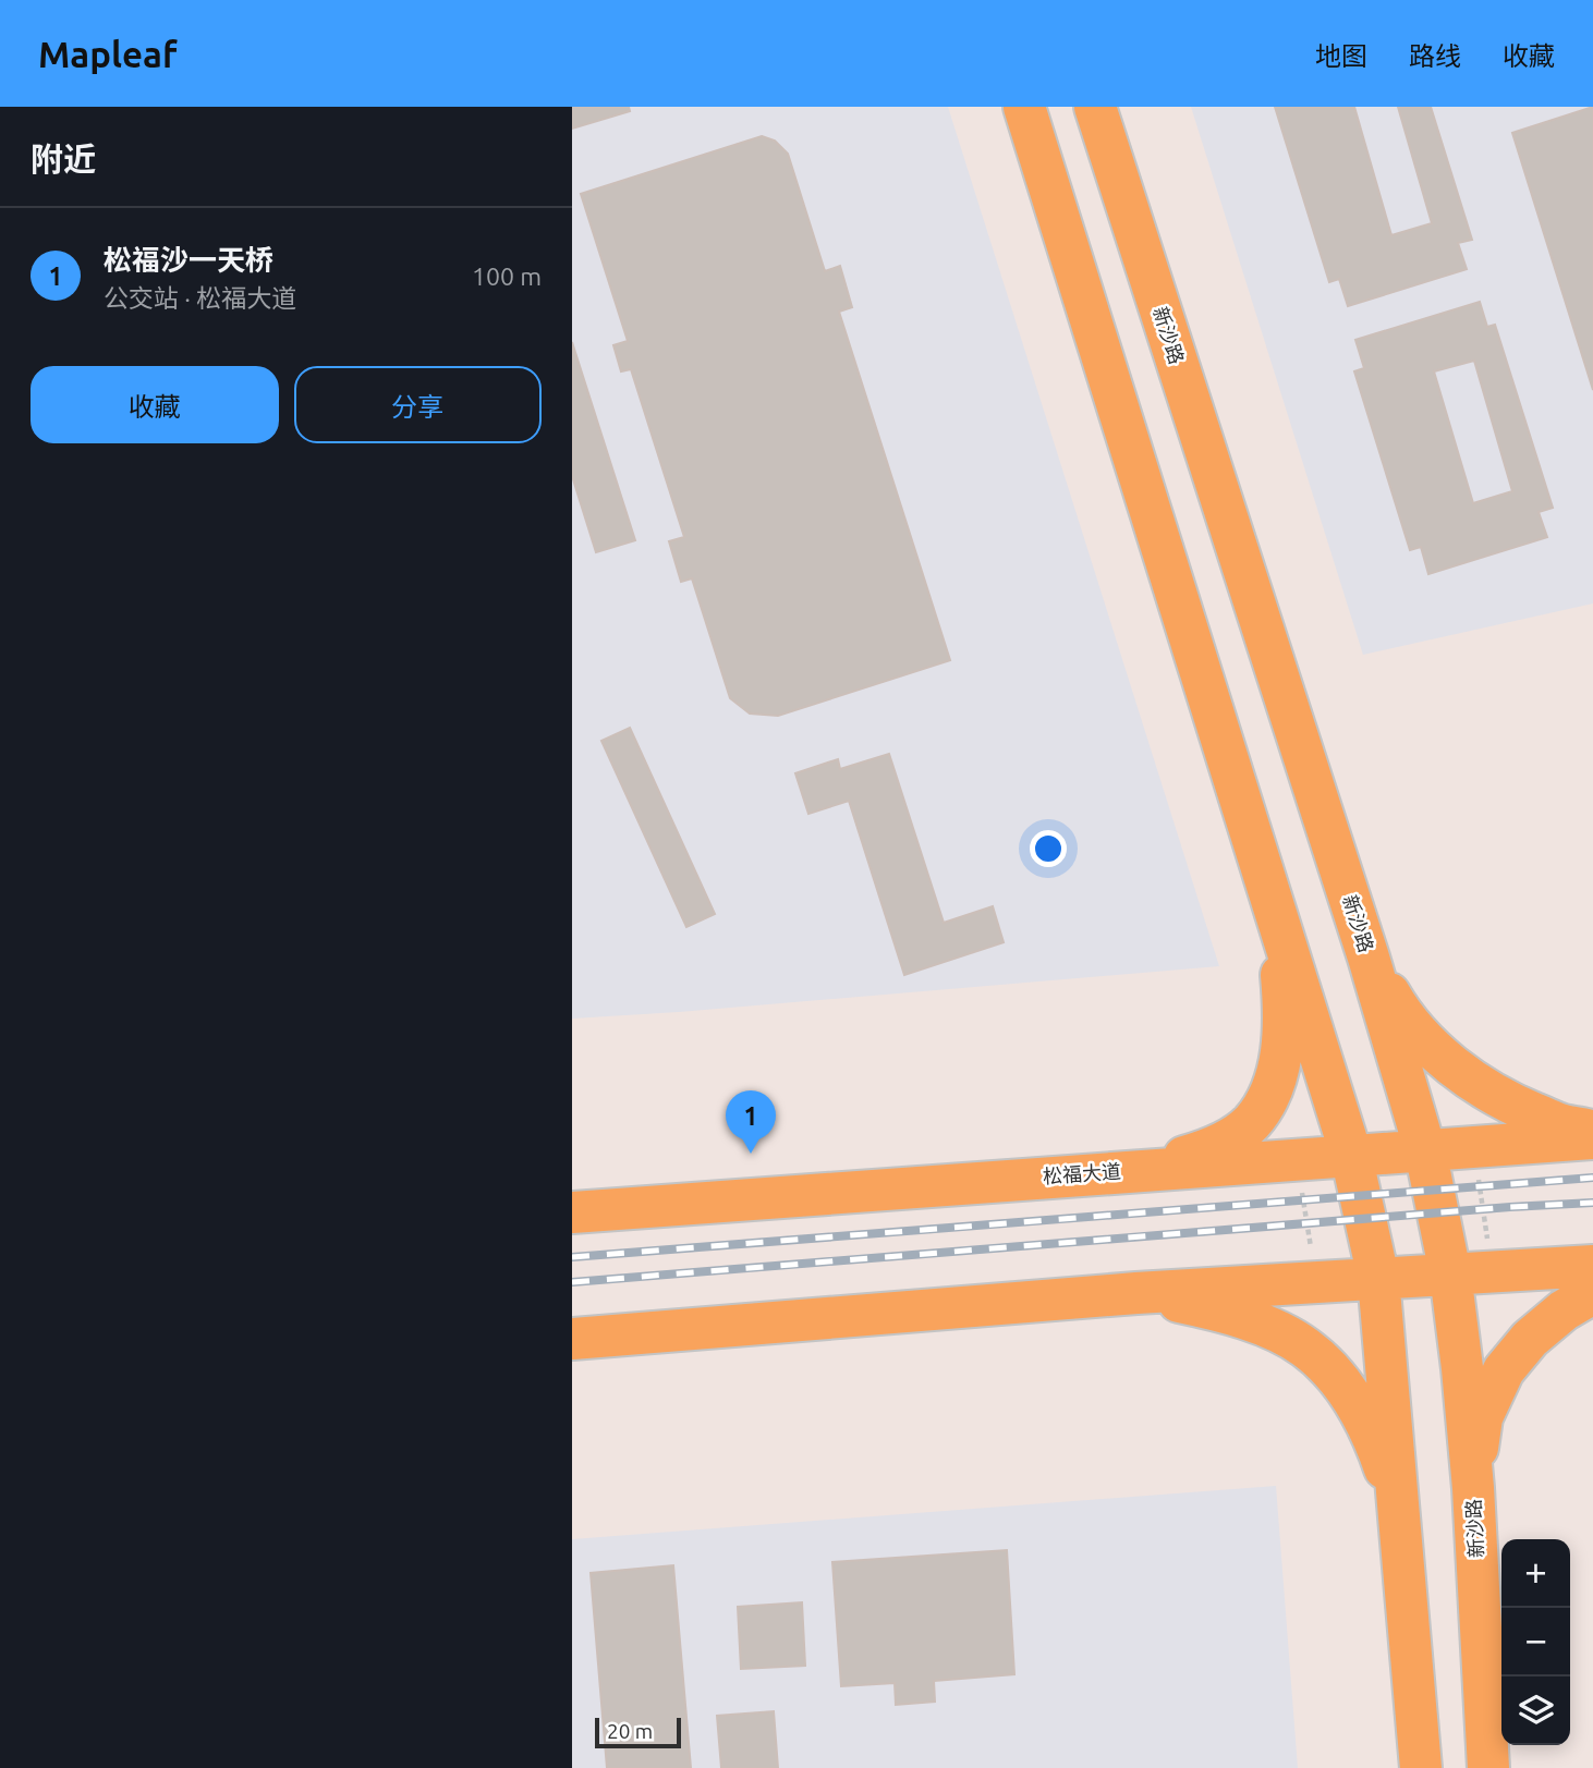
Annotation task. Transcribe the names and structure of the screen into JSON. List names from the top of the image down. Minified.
{"streets":{"main road":["新沙路","松福大道"]},"crossings":[["新沙路","松福大道"]],"scale_bar":"20 m","page":{"header":"Mapleaf","nav":["地图","路线","收藏"],"heading":"附近","list":[{"mark":"1","name":"松福沙一天桥","note":"公交站 · 松福大道","value":"100 m"}],"buttons":["收藏","分享"],"pins":"1","map_buttons":["+","−"],"scale":"20 m"}}
